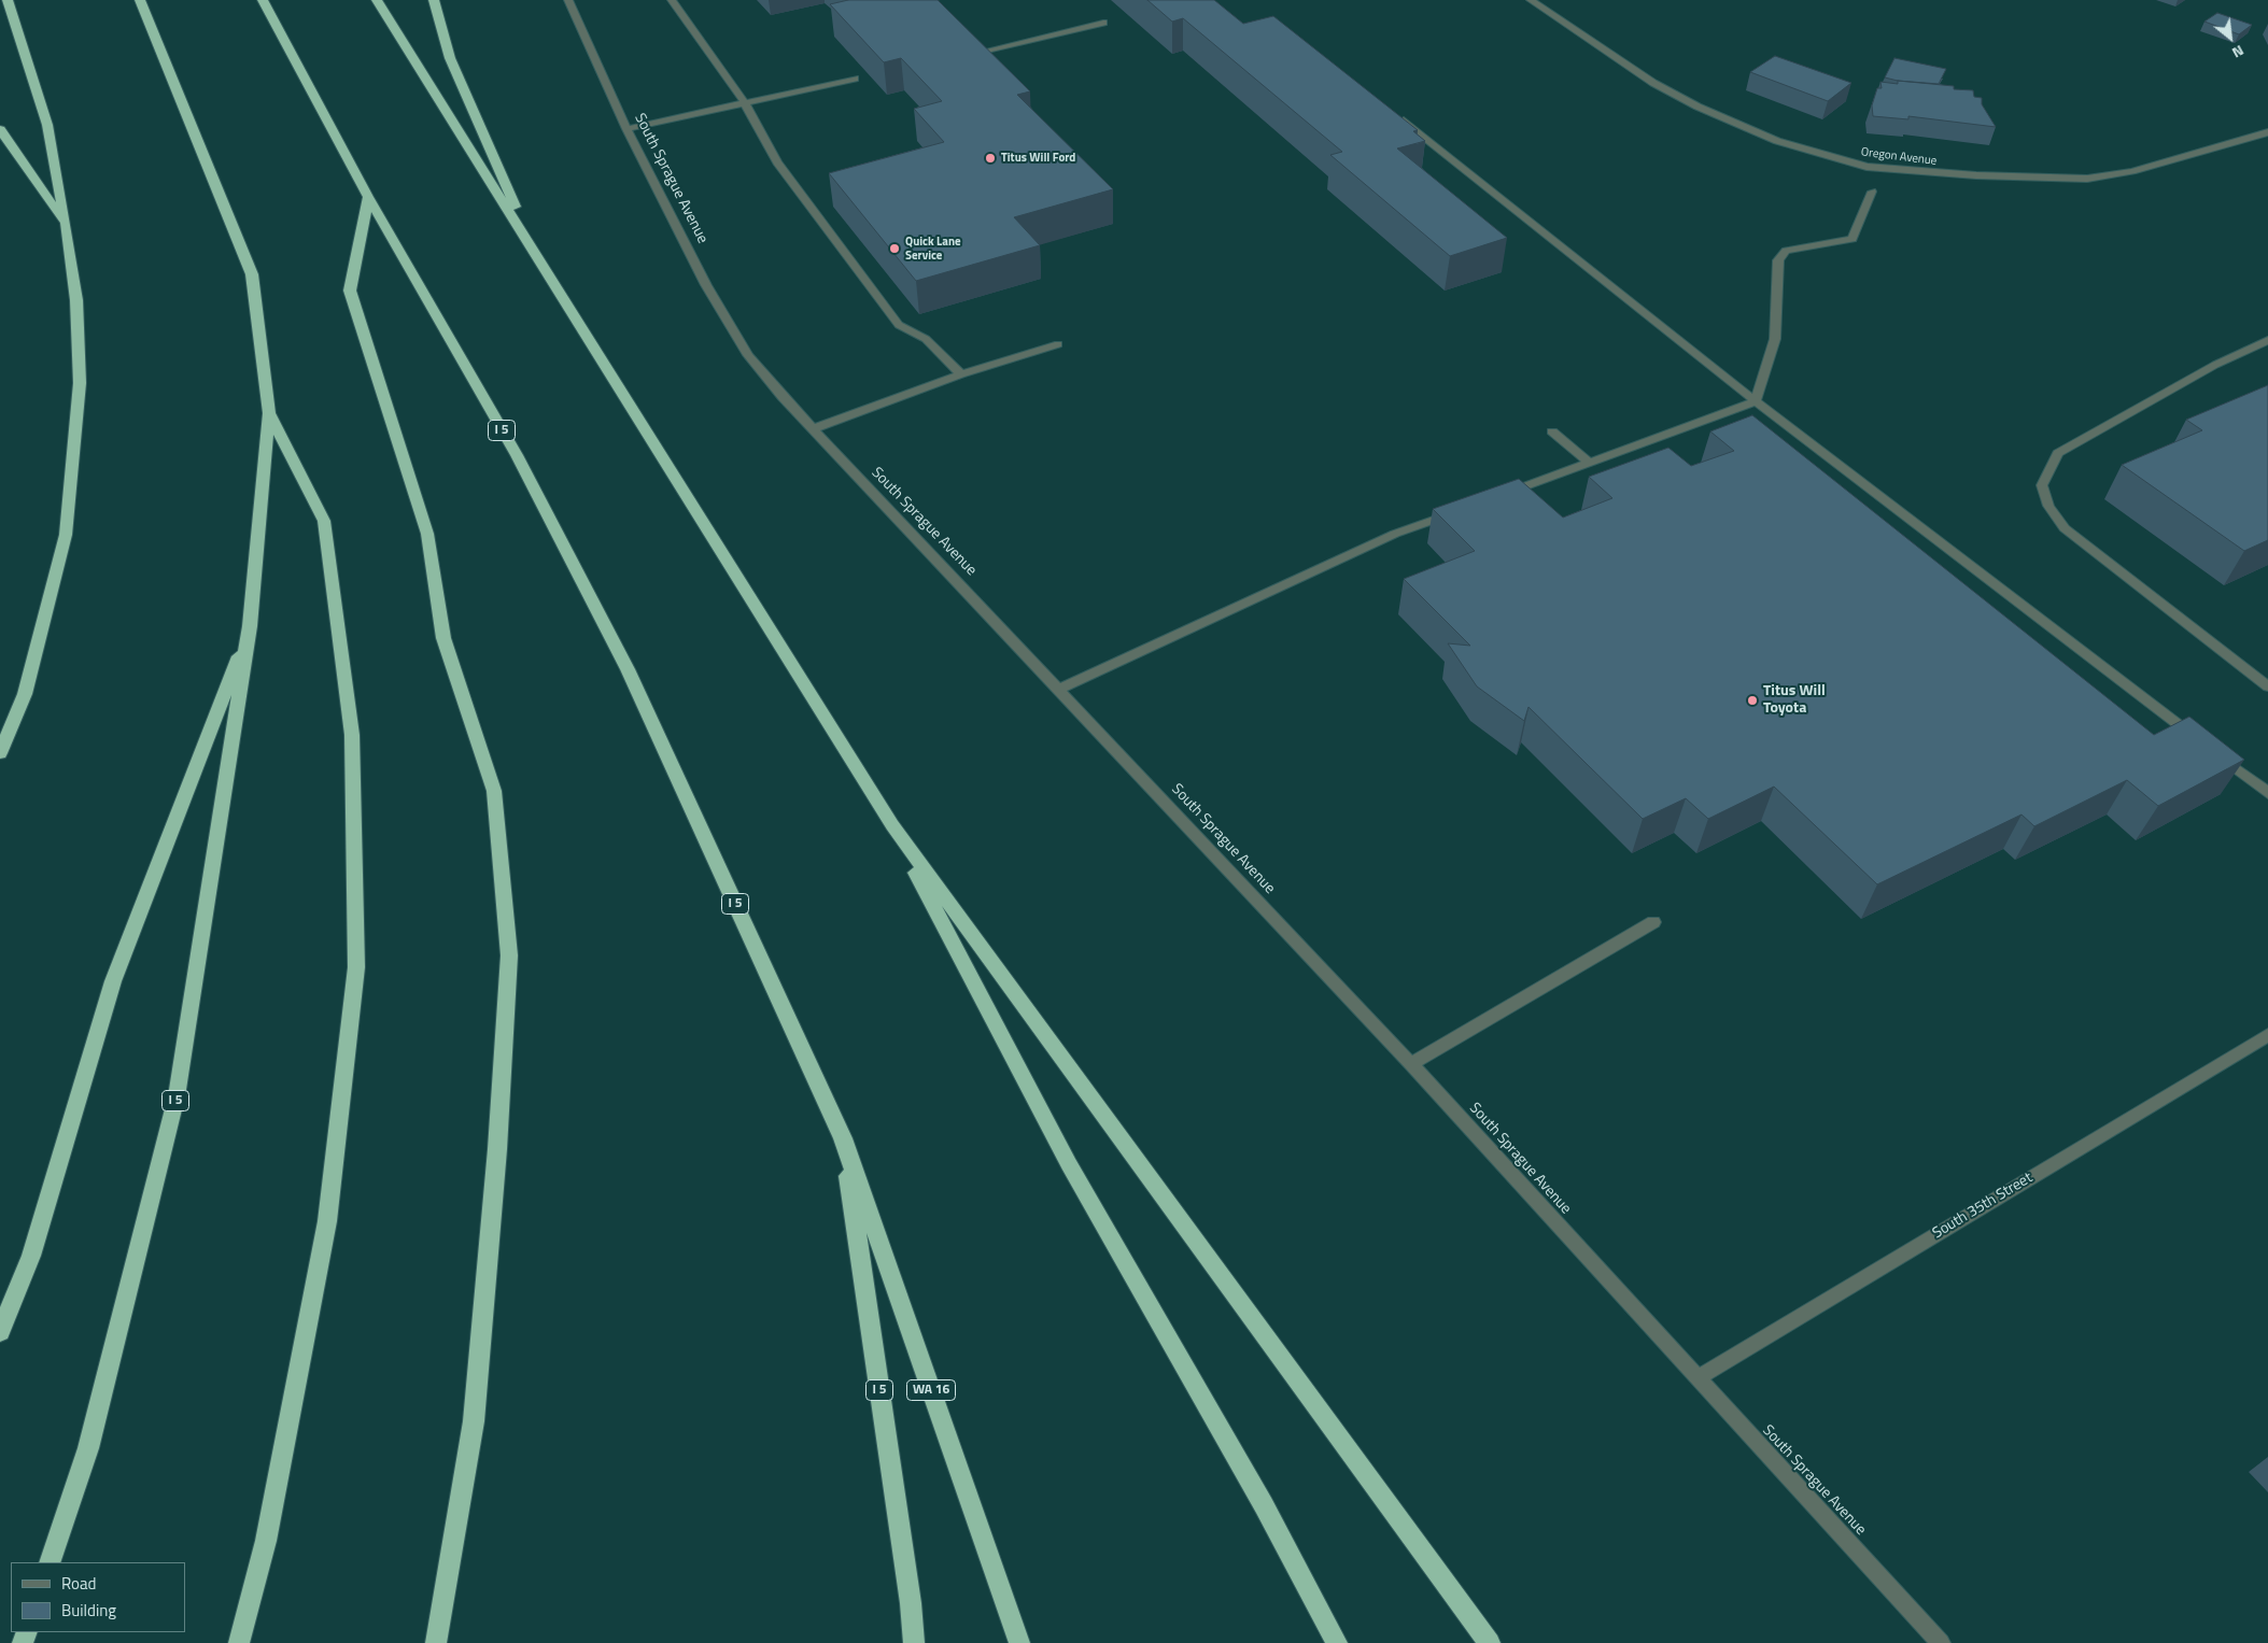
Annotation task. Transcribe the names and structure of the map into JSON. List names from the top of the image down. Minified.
{"streets":{"highway":["I 5","WA 16"],"street":["Oregon Avenue","South Sprague Avenue","South 35th Street"]},"crossings":[["South Sprague Avenue","South 35th Street"],["I 5","WA 16"]],"places":["Titus Will Ford","Quick Lane Service","Titus Will Toyota"],"legend":["Road","Building"],"north":"bottom right"}
